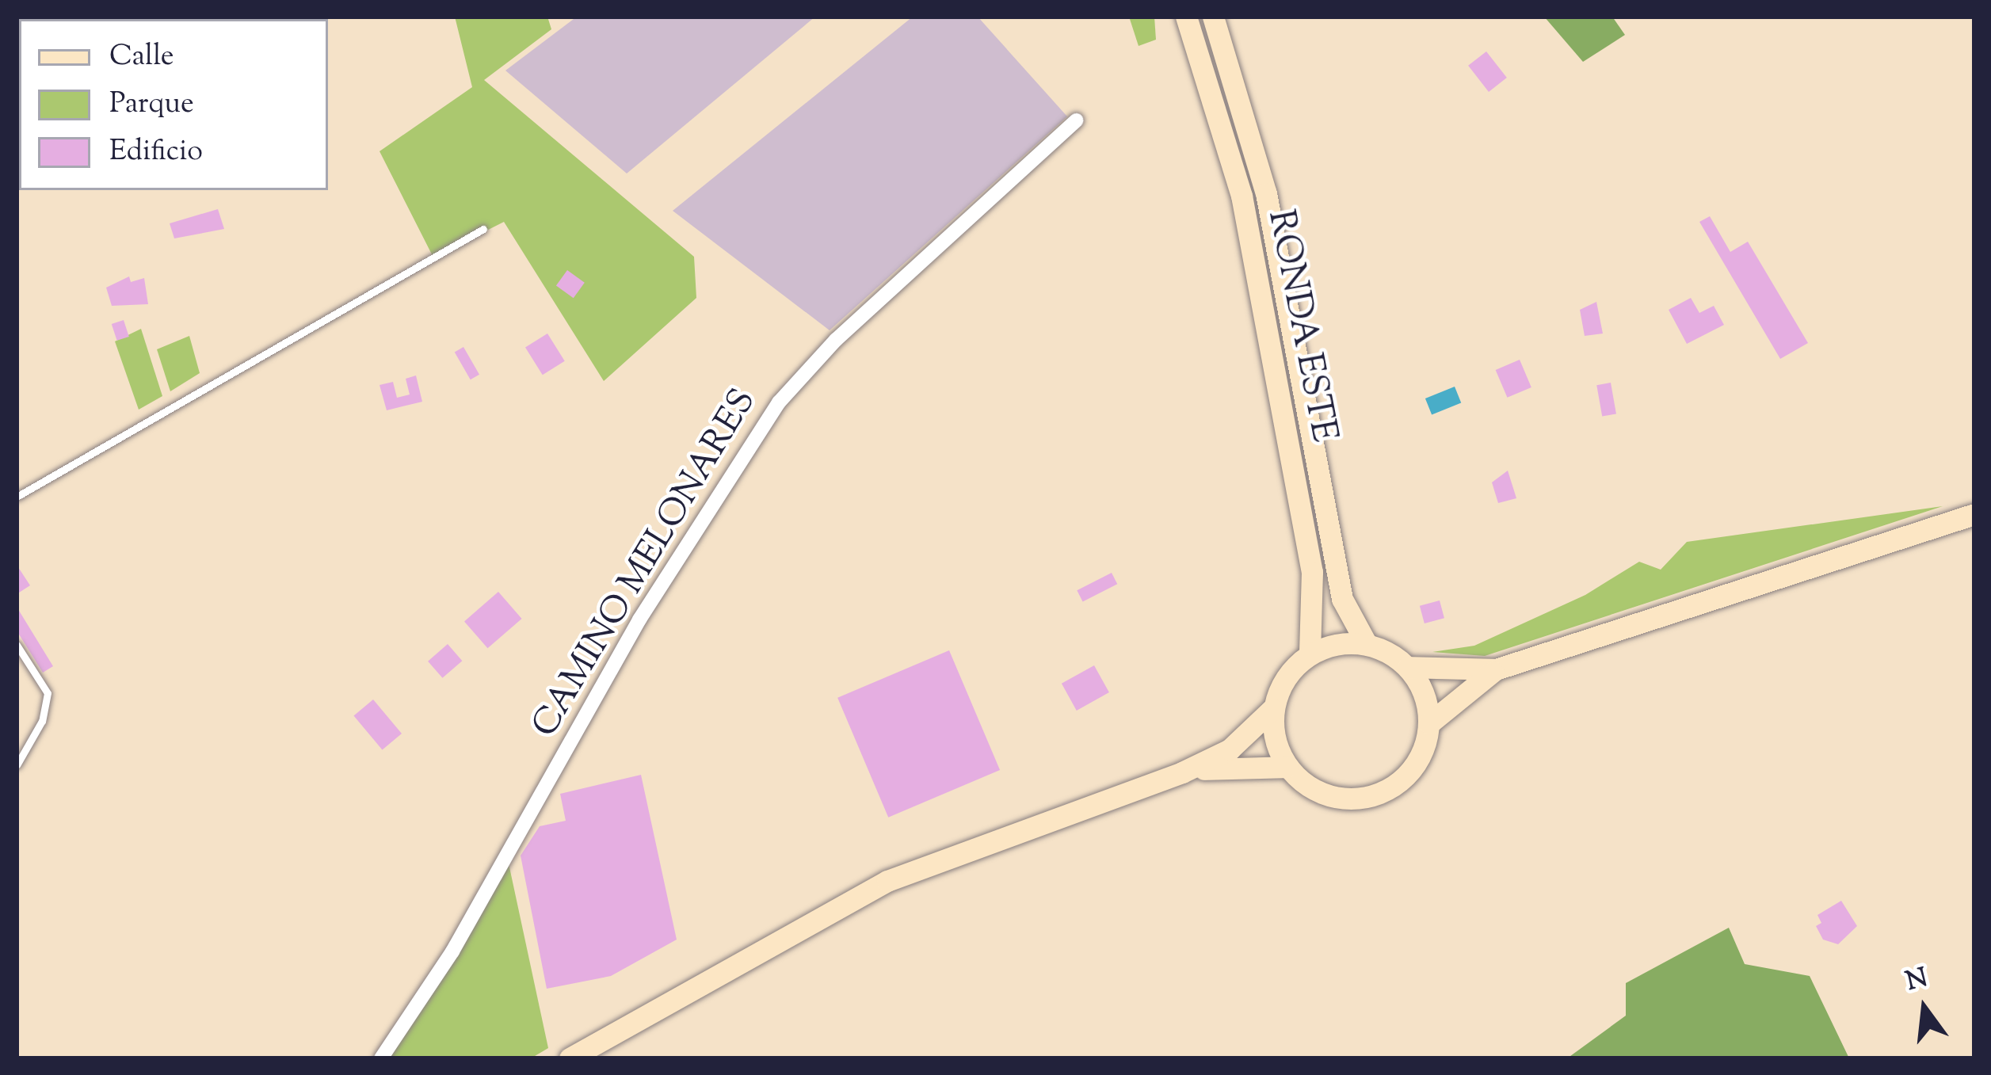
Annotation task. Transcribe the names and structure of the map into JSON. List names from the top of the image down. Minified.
{"streets":{"main road":["RONDA ESTE"],"street":["CAMINO MELONARES"]},"legend":["Calle","Parque","Edificio"],"north":"top"}
